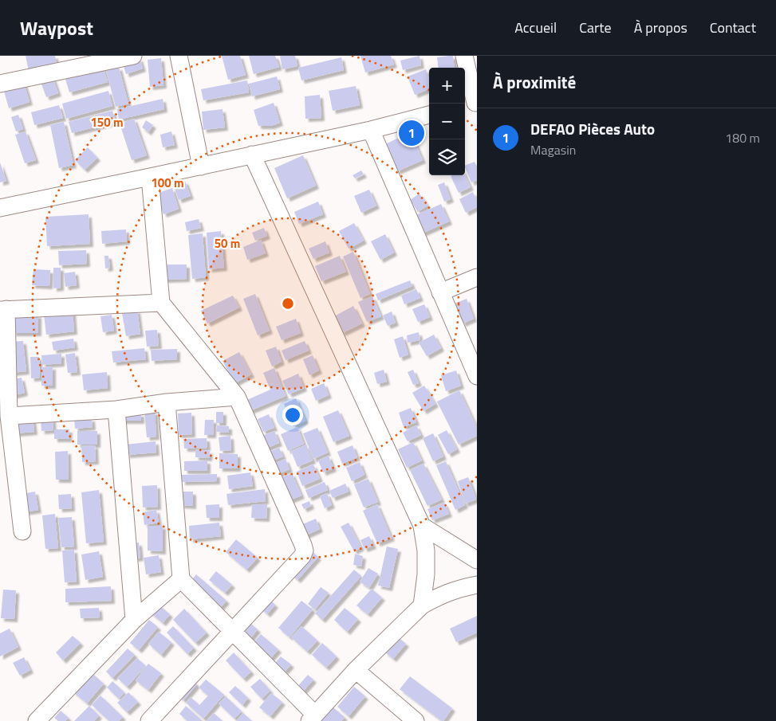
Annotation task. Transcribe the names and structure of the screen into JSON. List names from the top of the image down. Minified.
{"page":{"header":"Waypost","nav":["Accueil","Carte","À propos","Contact"],"heading":"À proximité","map_buttons":["+","−"],"list":[{"mark":"1","name":"DEFAO Pièces Auto","note":"Magasin","value":"180 m"}],"pins":"1"},"rings":["150 m","100 m","50 m"]}
